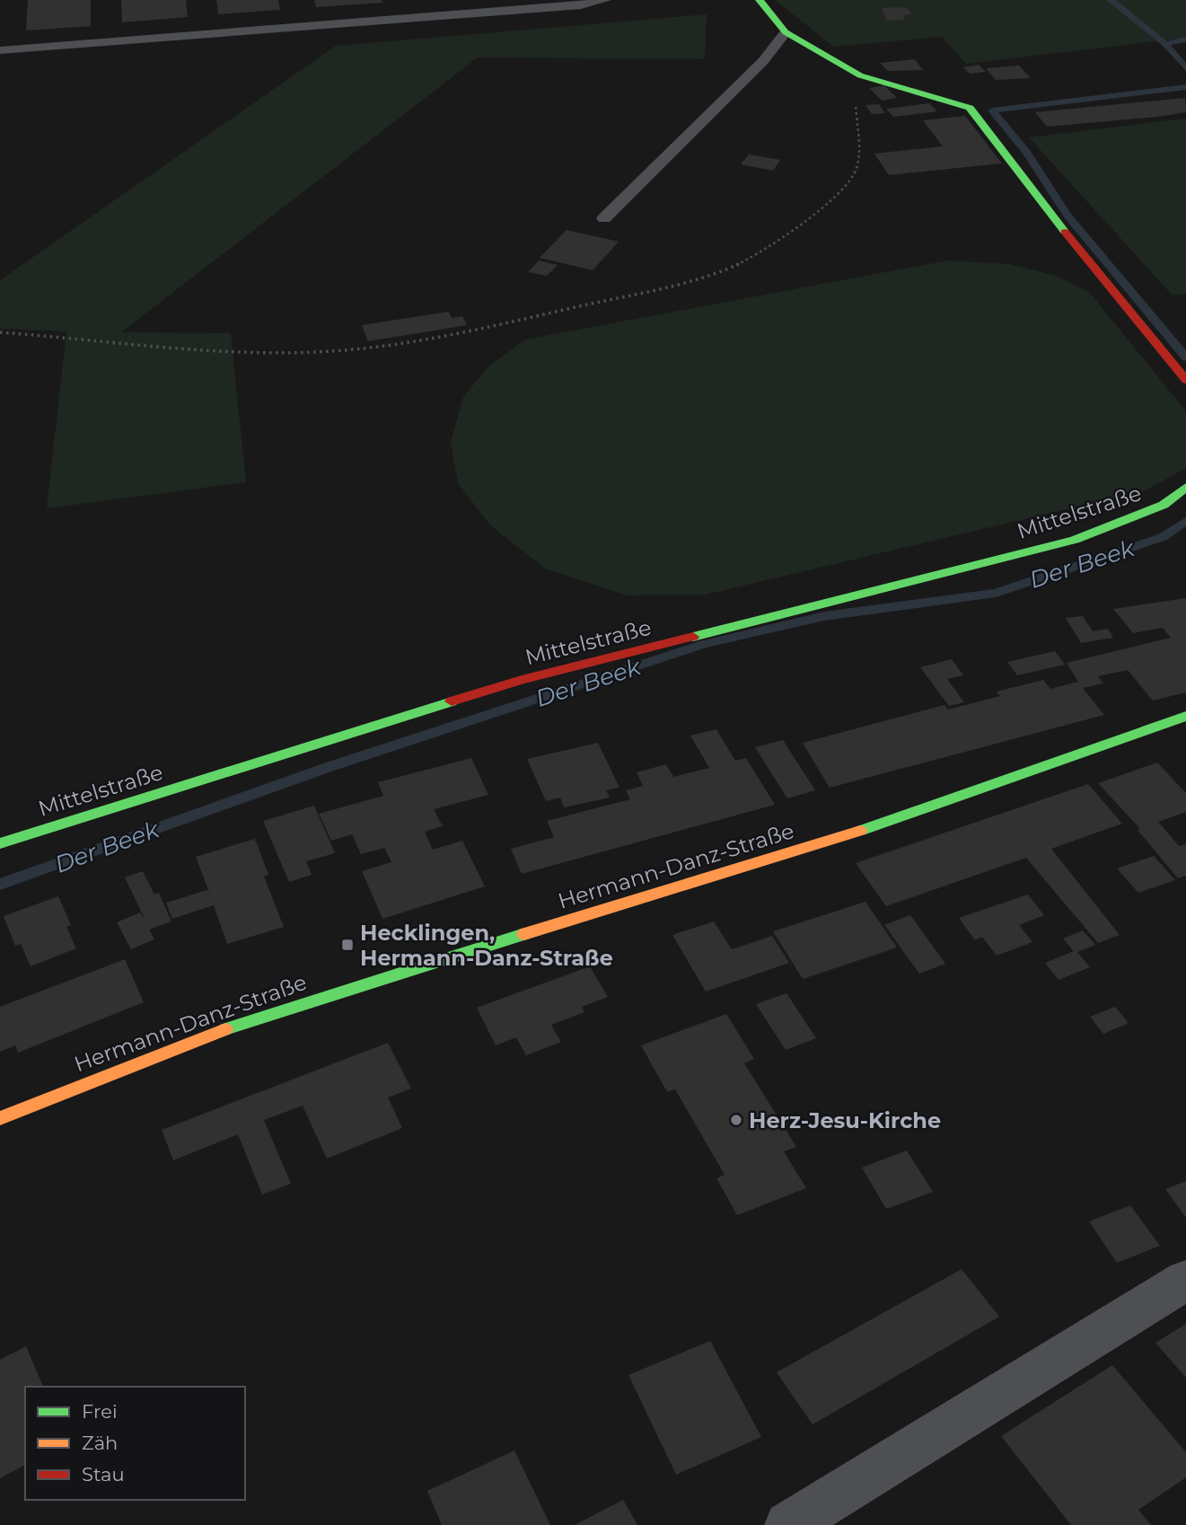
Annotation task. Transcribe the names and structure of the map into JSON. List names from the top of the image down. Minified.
{"streets":{"street":["Mittelstraße","Hermann-Danz-Straße"]},"water":["Der Beek"],"places":{"transit":["Hecklingen, Hermann-Danz-Straße"],"other":["Herz-Jesu-Kirche"]},"legend":["Frei","Zäh","Stau"]}
